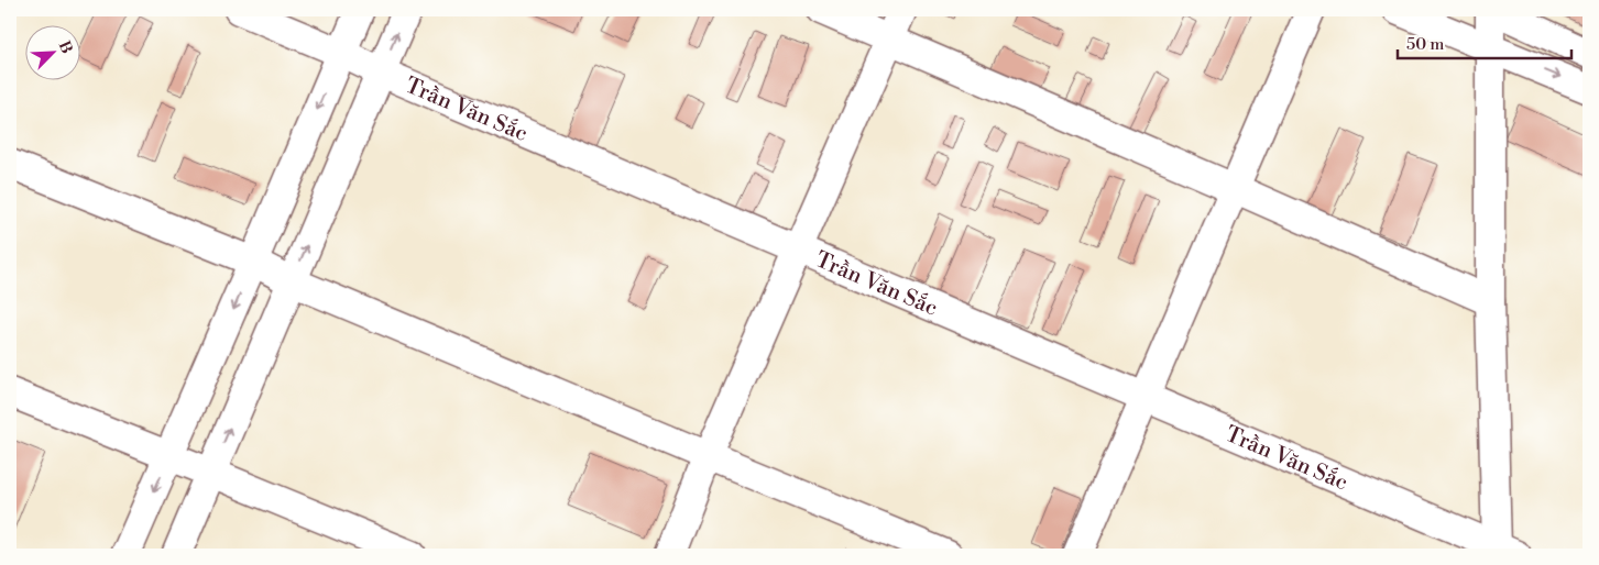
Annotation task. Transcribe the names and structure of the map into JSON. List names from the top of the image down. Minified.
{"streets":{"street":["Trần Văn Sắc"]},"scale_bar":"50 m","north":"top right"}
